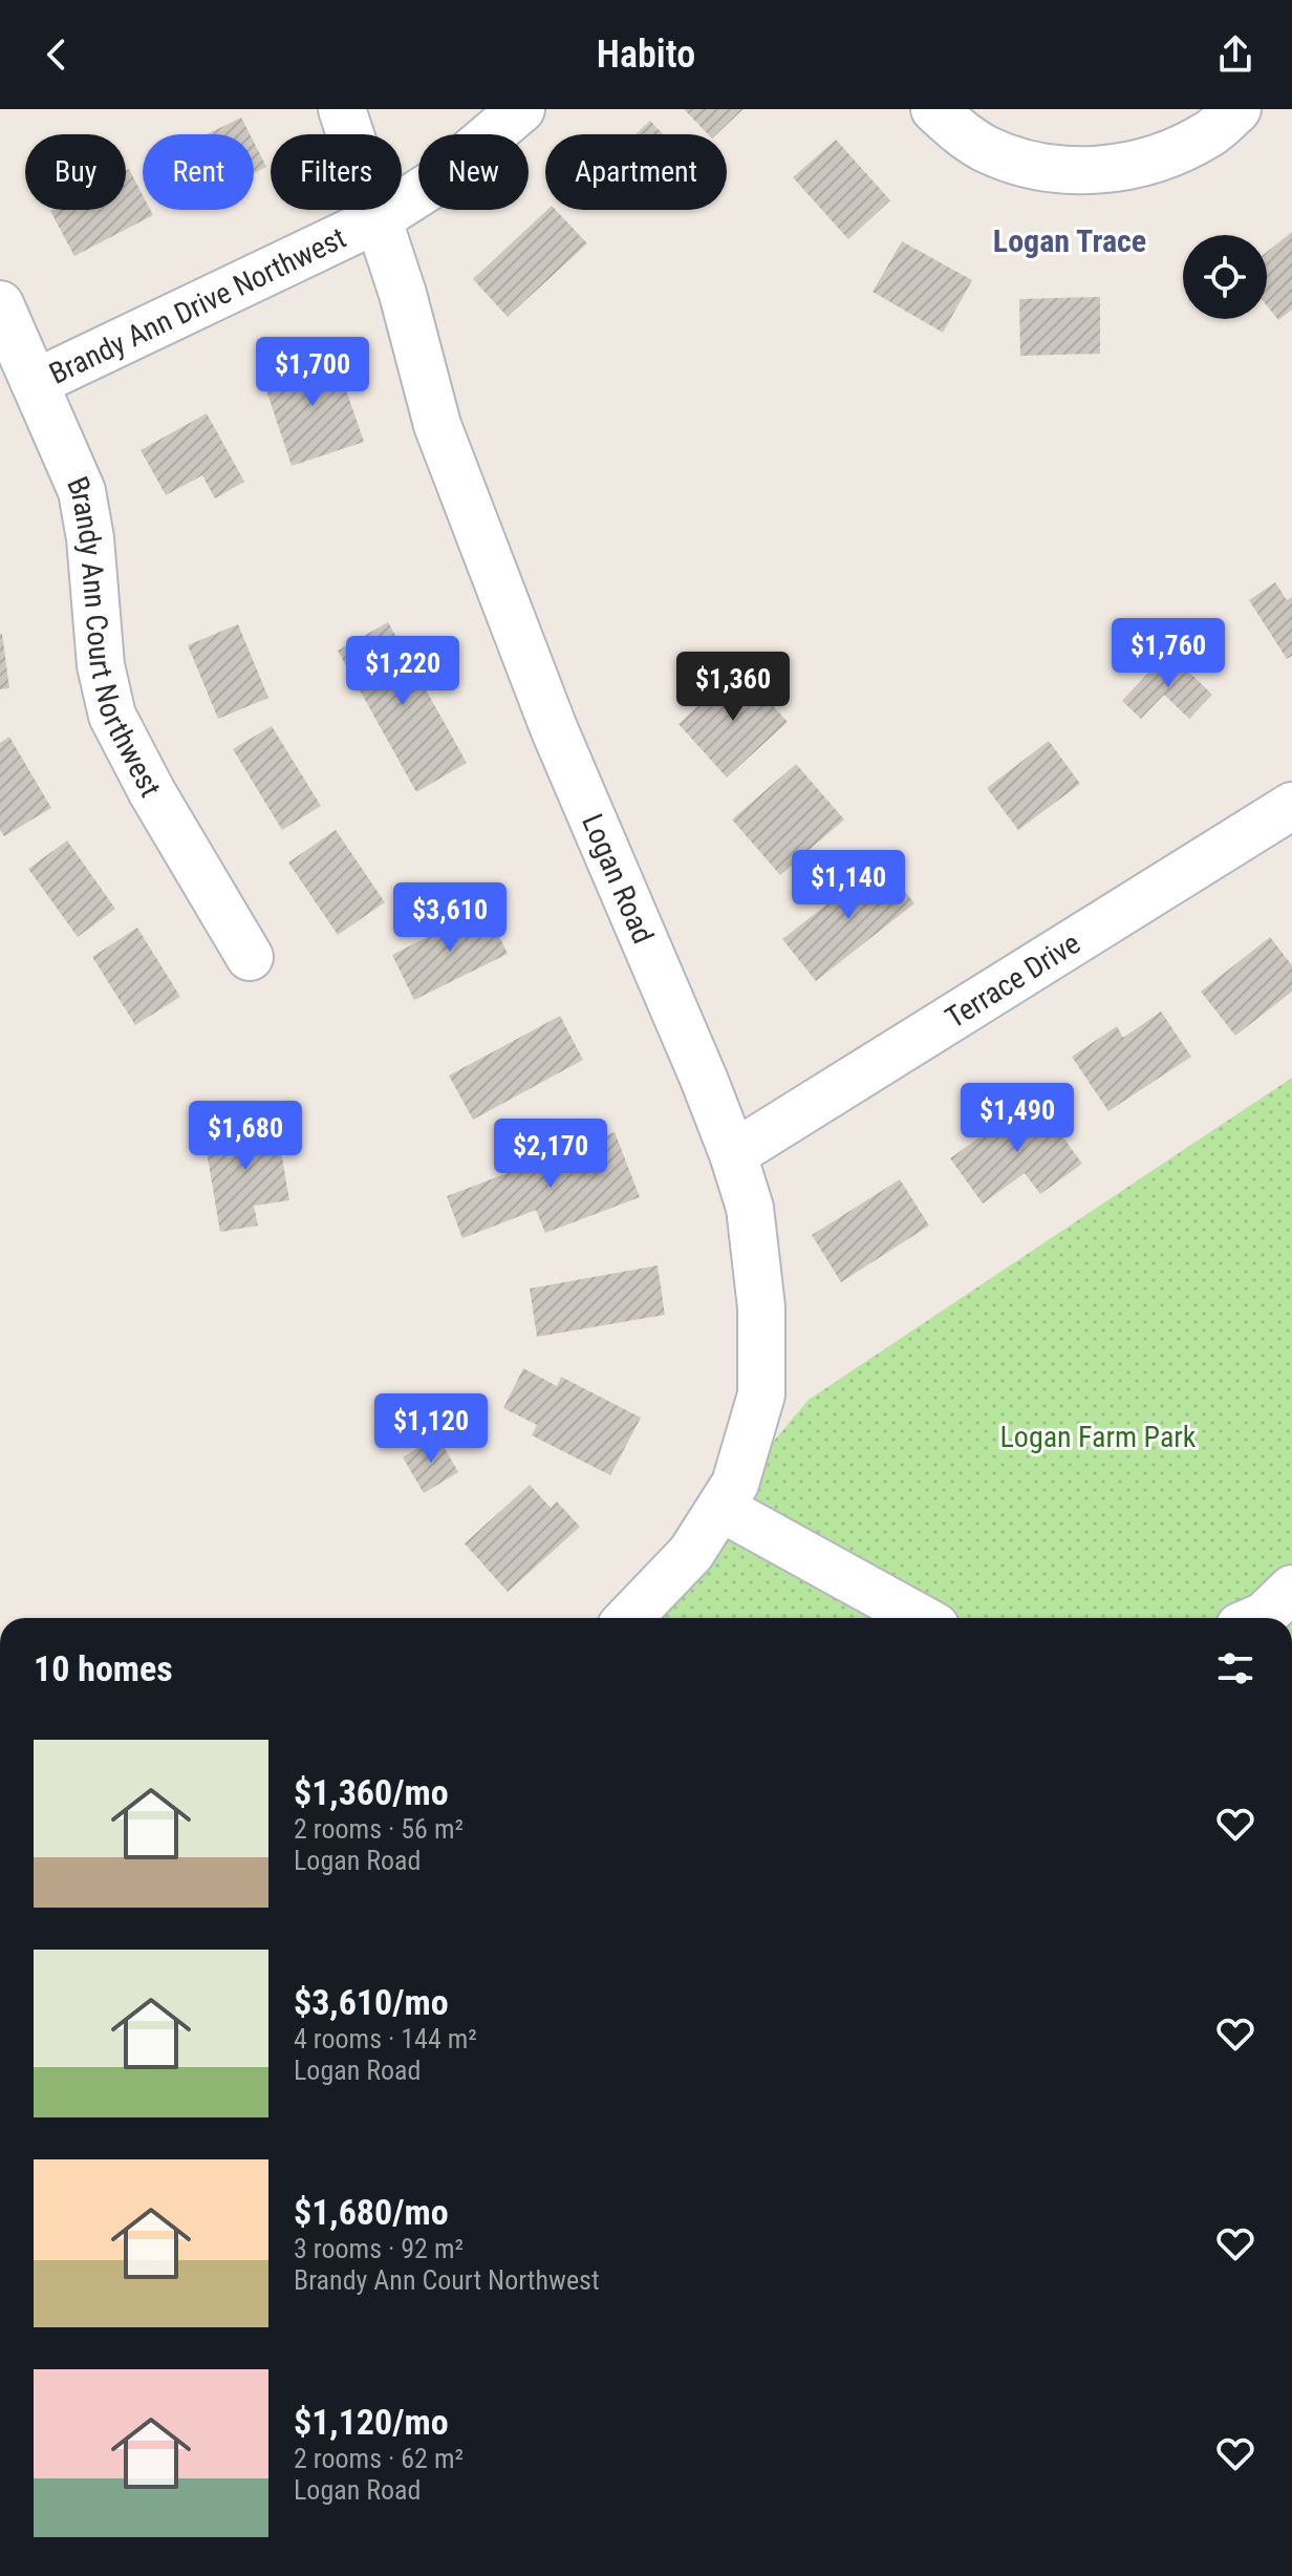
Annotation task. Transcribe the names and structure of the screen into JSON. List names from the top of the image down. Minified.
{"streets":{"street":["Brandy Ann Drive Northwest","Brandy Ann Court Northwest","Logan Road","Terrace Drive"]},"crossings":[["Brandy Ann Drive Northwest","Brandy Ann Court Northwest"],["Brandy Ann Drive Northwest","Logan Road"],["Logan Road","Terrace Drive"]],"districts":["Logan Trace"],"parks":["Logan Farm Park"],"page":{"header":"Habito","chip":["Buy","Rent","Filters","New","Apartment"],"price":["$1,700","$1,760","$1,220","$1,360","$1,140","$3,610","$1,490","$1,680","$2,170","$1,120"],"heading":"10 homes","list":[{"name":"$1,360/mo","note":"2 rooms · 56 m² · Logan Road"},{"name":"$3,610/mo","note":"4 rooms · 144 m² · Logan Road"},{"name":"$1,680/mo","note":"3 rooms · 92 m² · Brandy Ann Court Northwest"},{"name":"$1,120/mo","note":"2 rooms · 62 m² · Logan Road"}]}}
